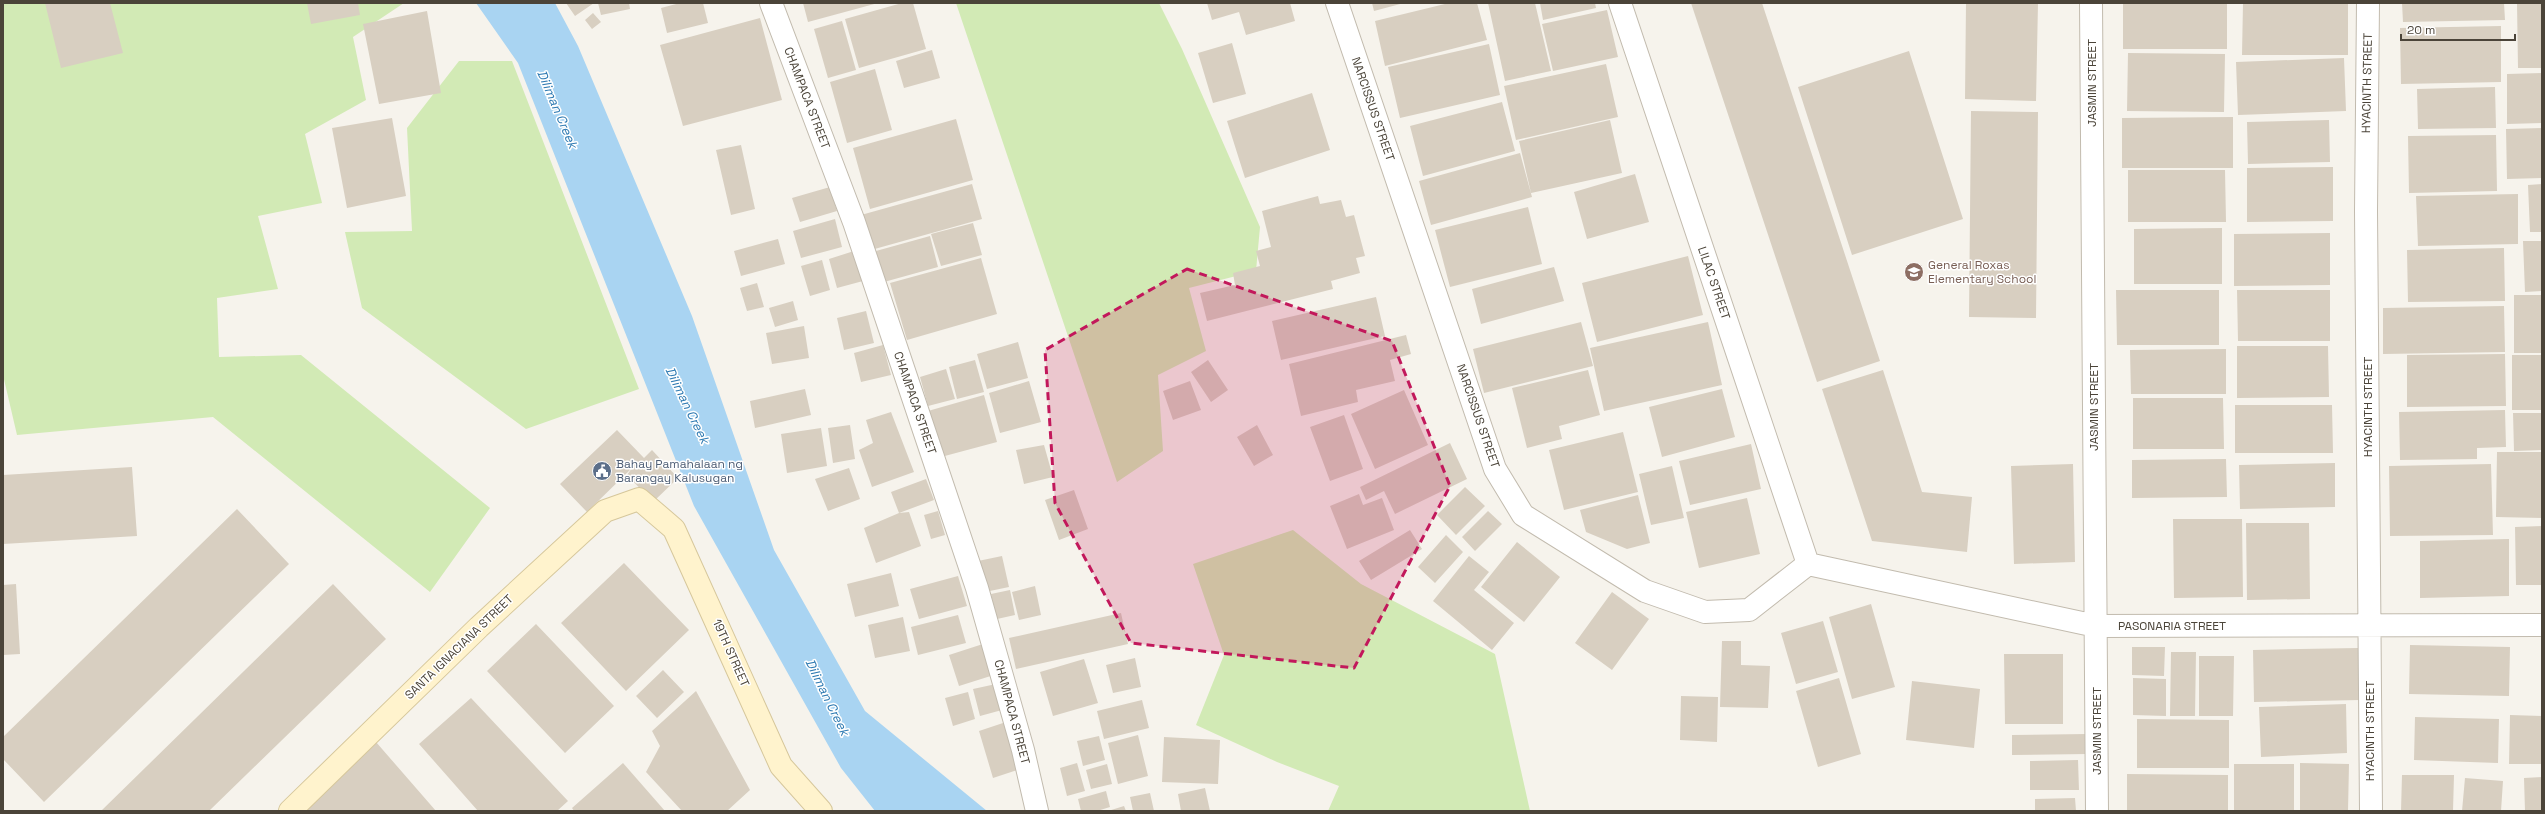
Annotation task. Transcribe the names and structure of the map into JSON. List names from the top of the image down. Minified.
{"streets":{"street":["JASMIN STREET","HYACINTH STREET","CHAMPACA STREET","NARCISSUS STREET","LILAC STREET","PASONARIA STREET","SANTA IGNACIANA STREET","19TH STREET"]},"crossings":[["JASMIN STREET","PASONARIA STREET"],["HYACINTH STREET","PASONARIA STREET"],["NARCISSUS STREET","LILAC STREET"],["NARCISSUS STREET","PASONARIA STREET"],["LILAC STREET","PASONARIA STREET"],["SANTA IGNACIANA STREET","19TH STREET"]],"water":["Diliman Creek"],"places":{"school or university":["General Roxas Elementary School"],"public building":["Bahay Pamahalaan ng Barangay Kalusugan"]},"scale_bar":"20 m"}
